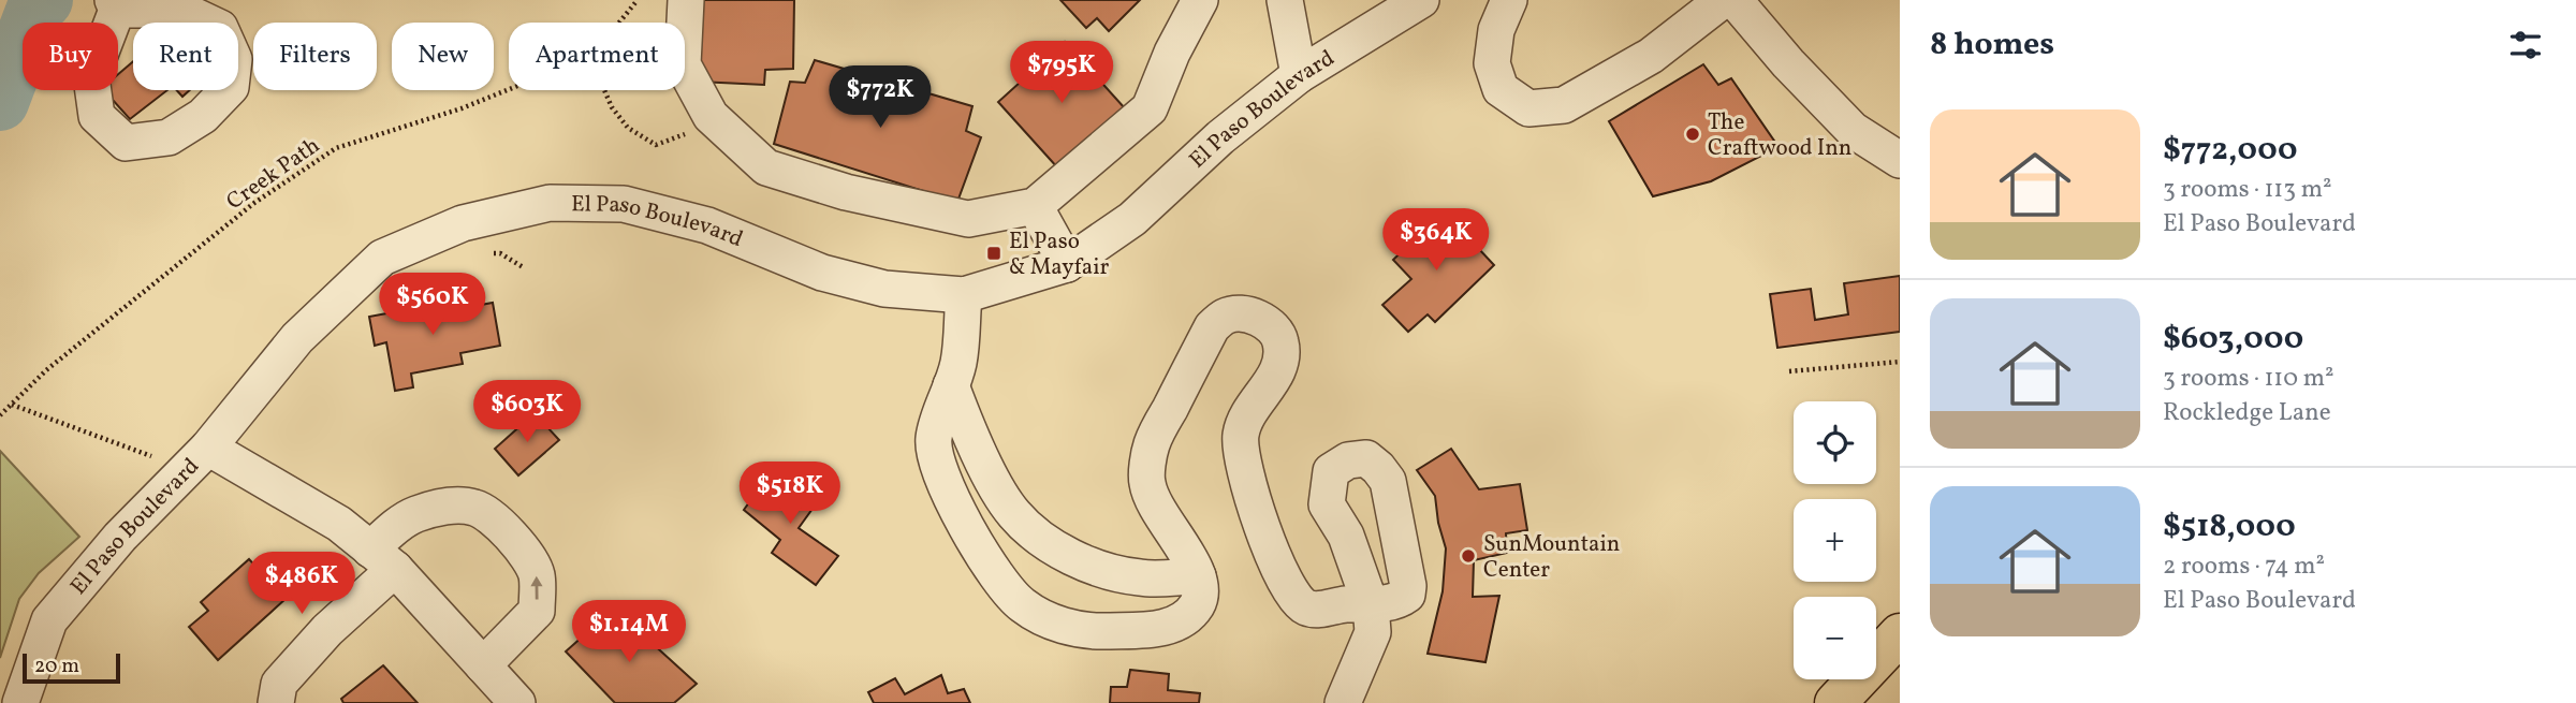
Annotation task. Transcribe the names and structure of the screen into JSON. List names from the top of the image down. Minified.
{"streets":{"street":["El Paso Boulevard"],"path":["Creek Path"]},"places":{"other":["The Craftwood Inn","SunMountain Center"],"transit":["El Paso & Mayfair"]},"scale_bar":"20 m","page":{"heading":"8 homes","chip":["Buy","Rent","Filters","New","Apartment"],"price":["$795K","$772K","$364K","$560K","$603K","$518K","$486K","$1.14M"],"list":[{"name":"$772,000","note":"3 rooms · 113 m² · El Paso Boulevard"},{"name":"$603,000","note":"3 rooms · 110 m² · Rockledge Lane"},{"name":"$518,000","note":"2 rooms · 74 m² · El Paso Boulevard"}],"map_buttons":["+","−"],"scale":"20 m"}}
